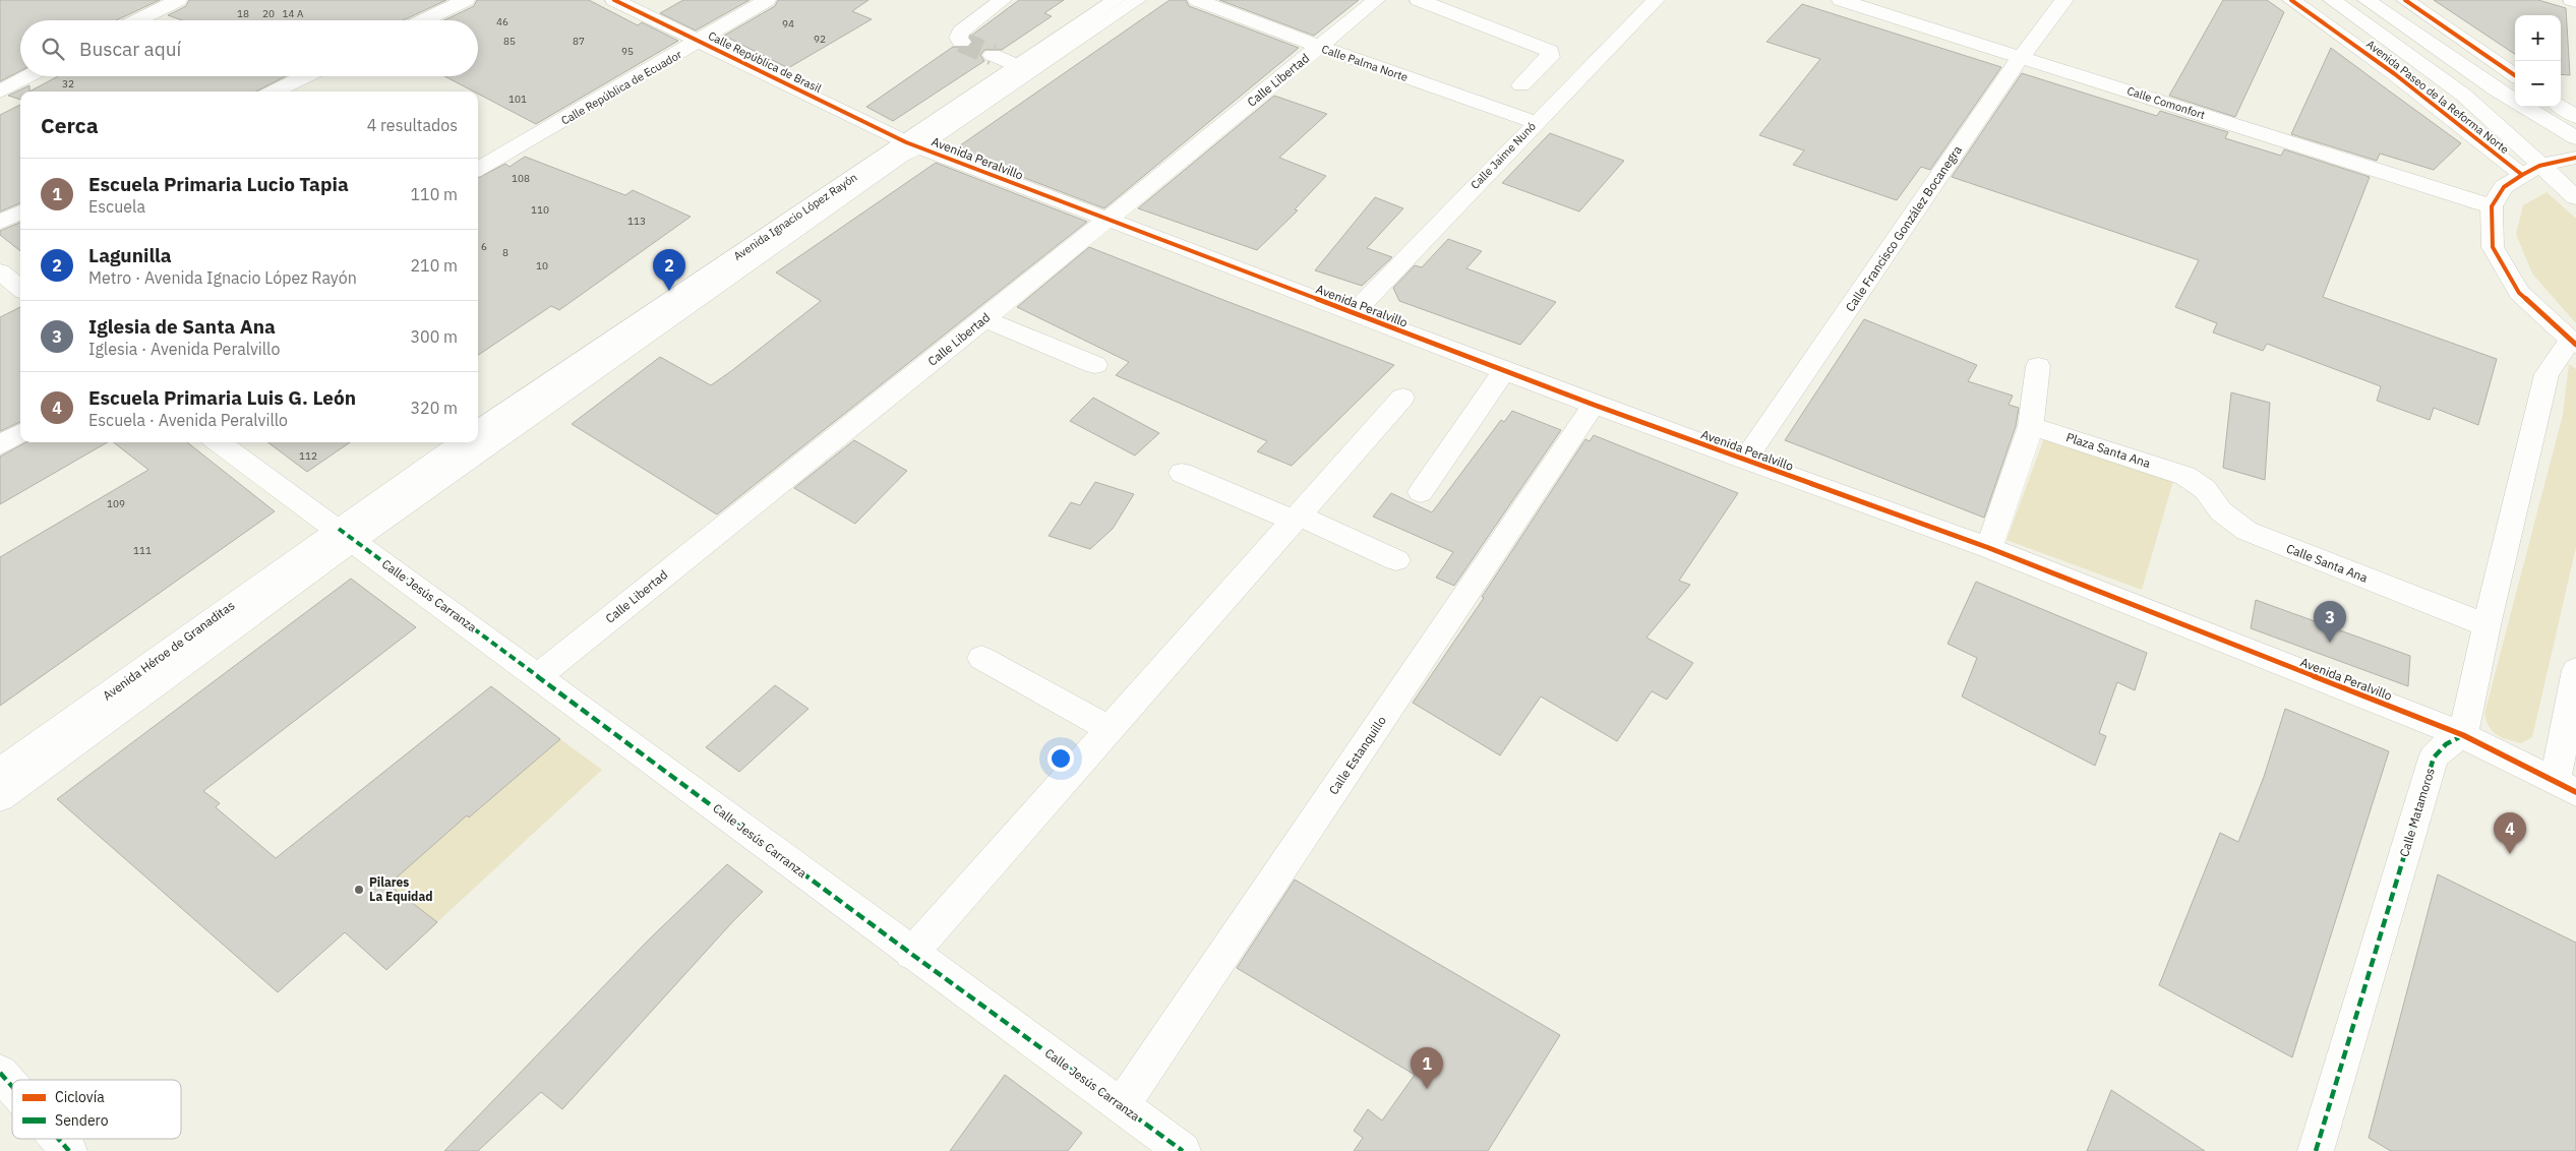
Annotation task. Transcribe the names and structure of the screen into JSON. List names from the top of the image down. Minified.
{"streets":{"street":["Calle República de Brasil","Calle Palma Norte","Calle Libertad","Calle República de Ecuador","Avenida Paseo de la Reforma Norte","Calle Comonfort","Calle Jaime Nunó","Avenida Peralvillo","Avenida Ignacio López Rayón","Calle Francisco González Bocanegra","Plaza Santa Ana","Calle Santa Ana","Calle Jesús Carranza","Avenida Héroe de Granaditas","Calle Estanquillo","Calle Matamoros"]},"crossings":[["Calle República de Brasil","Calle República de Ecuador"],["Calle República de Brasil","Avenida Peralvillo"],["Calle República de Brasil","Avenida Ignacio López Rayón"],["Calle Palma Norte","Calle Libertad"],["Calle Palma Norte","Calle Jaime Nunó"],["Calle Libertad","Avenida Peralvillo"],["Calle Libertad","Calle Jesús Carranza"],["Calle Comonfort","Calle Francisco González Bocanegra"],["Calle Jaime Nunó","Avenida Peralvillo"],["Avenida Peralvillo","Avenida Ignacio López Rayón"],["Avenida Peralvillo","Calle Francisco González Bocanegra"],["Avenida Peralvillo","Calle Estanquillo"],["Avenida Peralvillo","Calle Matamoros"],["Plaza Santa Ana","Calle Santa Ana"],["Calle Jesús Carranza","Avenida Héroe de Granaditas"],["Calle Jesús Carranza","Calle Estanquillo"]],"places":["Pilares La Equidad"],"house_numbers":["18","20","14 A","46","94","92","85","87","95","32","101","108","110","113","6","8","10","112","109","111"],"legend":["Ciclovía","Sendero"],"page":{"map_buttons":["+","−"],"search":"Buscar aquí","heading":["Cerca","4 resultados"],"list":[{"mark":"1","name":"Escuela Primaria Lucio Tapia","note":"Escuela","value":"110 m"},{"mark":"2","name":"Lagunilla","note":"Metro · Avenida Ignacio López Rayón","value":"210 m"},{"mark":"3","name":"Iglesia de Santa Ana","note":"Iglesia · Avenida Peralvillo","value":"300 m"},{"mark":"4","name":"Escuela Primaria Luis G. León","note":"Escuela · Avenida Peralvillo","value":"320 m"}],"pins":["2","3","4","1"]}}
